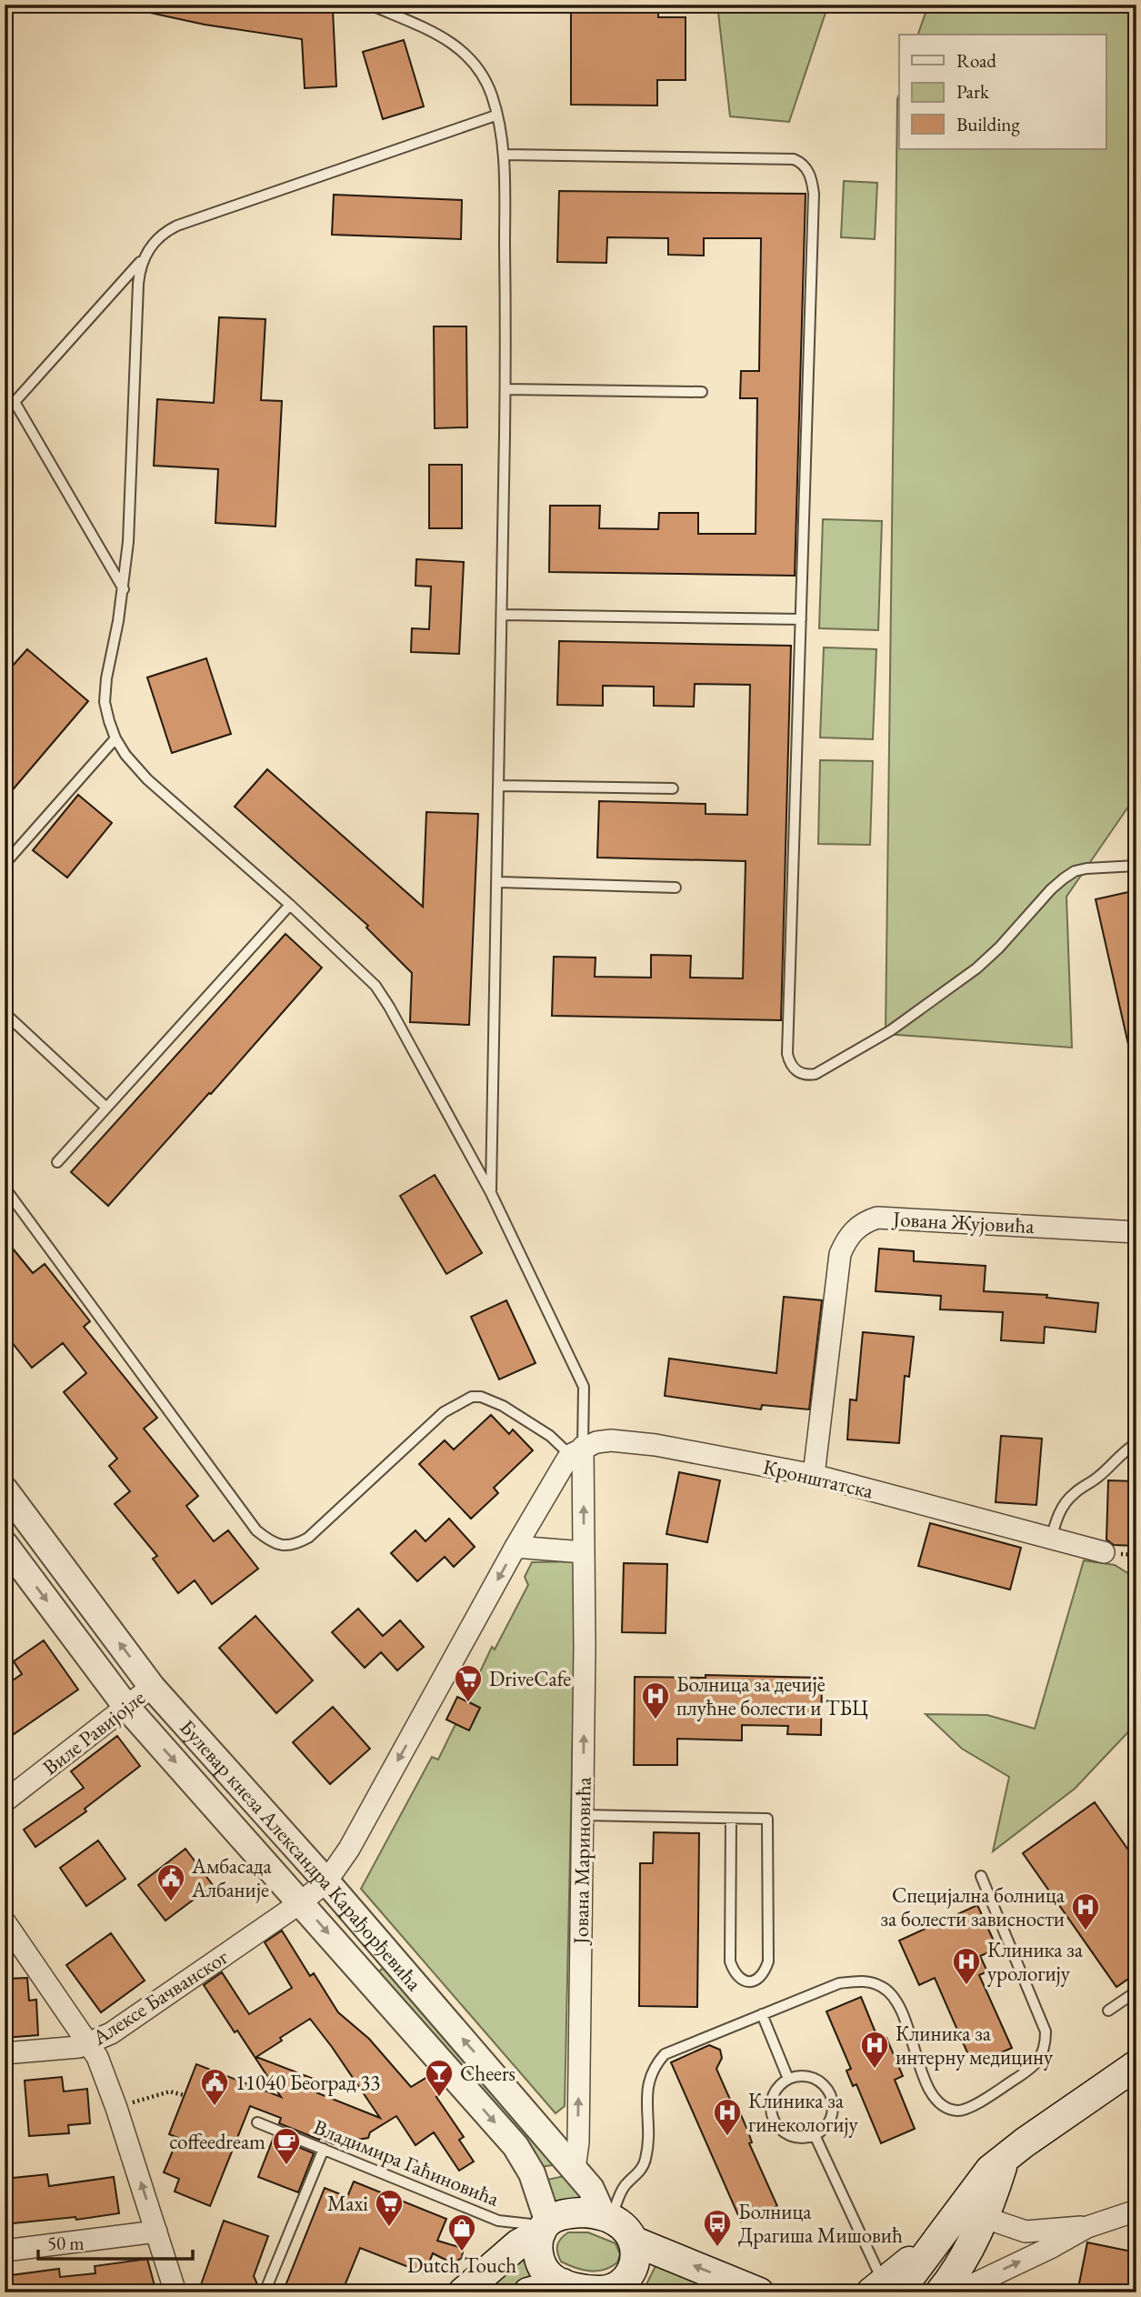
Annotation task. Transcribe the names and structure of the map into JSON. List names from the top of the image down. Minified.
{"streets":{"street":["Јована Жујовића","Кронштатска","Виле Равијојле","Булевар кнеза Александра Карађорђевића","Јована Мариновића","Алексе Бачванског"],"lane":["Владимира Гаћиновића"]},"crossings":[["Јована Жујовића","Кронштатска"],["Кронштатска","Јована Мариновића"],["Виле Равијојле","Булевар кнеза Александра Карађорђевића"],["Булевар кнеза Александра Карађорђевића","Јована Мариновића"],["Булевар кнеза Александра Карађорђевића","Алексе Бачванског"],["Булевар кнеза Александра Карађорђевића","Владимира Гаћиновића"]],"one_way":["Јована Мариновића"],"places":{"supermarket":["DriveCafe","Maxi"],"hospital":["Болница за дечије плућне болести и ТБЦ","Специјална болница за болести зависности","Клиника за урологију","Клиника за интерну медицину","Клиника за гинекологију"],"public building":["Амбасада Албаније","11040 Београд 33"],"bar":["Cheers"],"cafe":["coffeedream"],"bus stop":["Болница Драгиша Мишовић"],"shop":["Dutch Touch"]},"legend":["Road","Park","Building"],"scale_bar":"50 m"}
